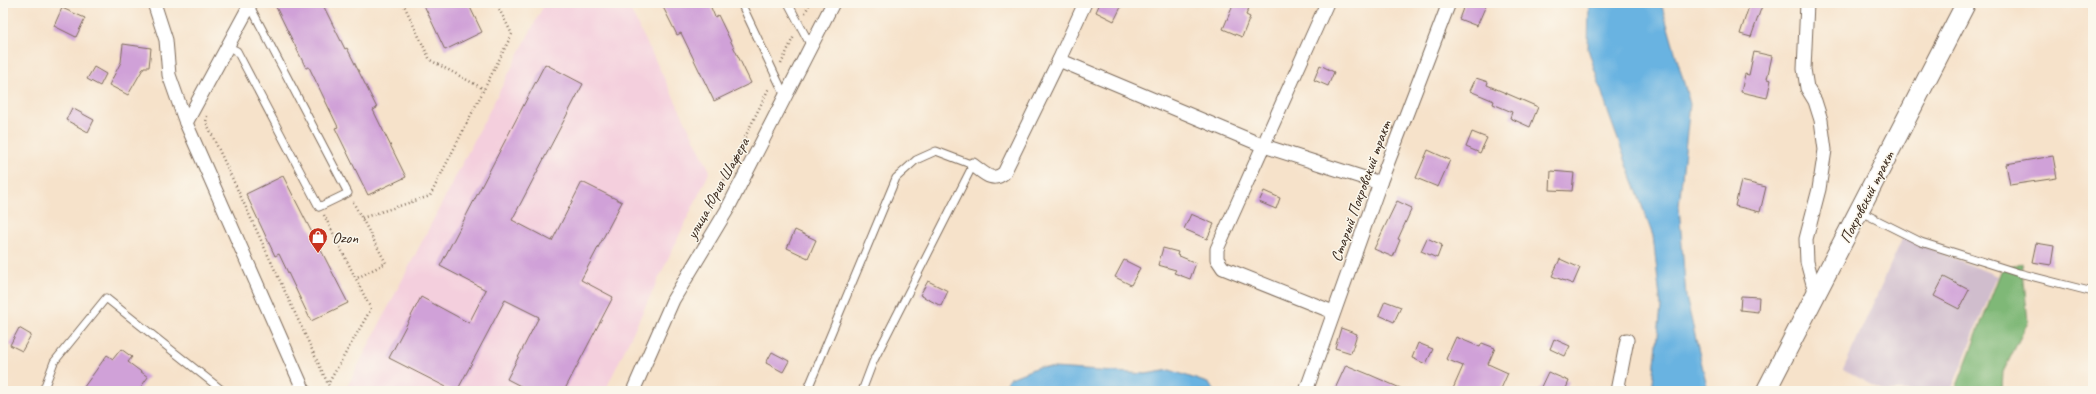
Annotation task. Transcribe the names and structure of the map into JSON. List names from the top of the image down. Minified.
{"streets":{"main road":["Покровский тракт"],"street":["улица Юрия Шафера","Старый Покровский тракт"]},"places":{"shop":["Ozon"]}}
